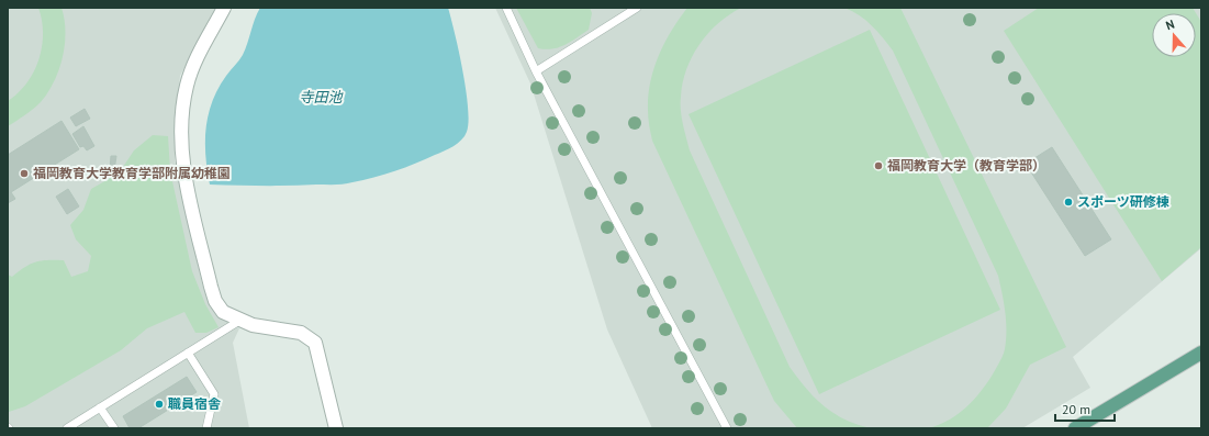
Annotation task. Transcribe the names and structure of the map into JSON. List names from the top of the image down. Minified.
{"water":["寺田池"],"places":["福岡教育大学（教育学部）","福岡教育大学教育学部附属幼稚園","スポーツ研修棟","職員宿舎"],"scale_bar":"20 m","north":"top"}
